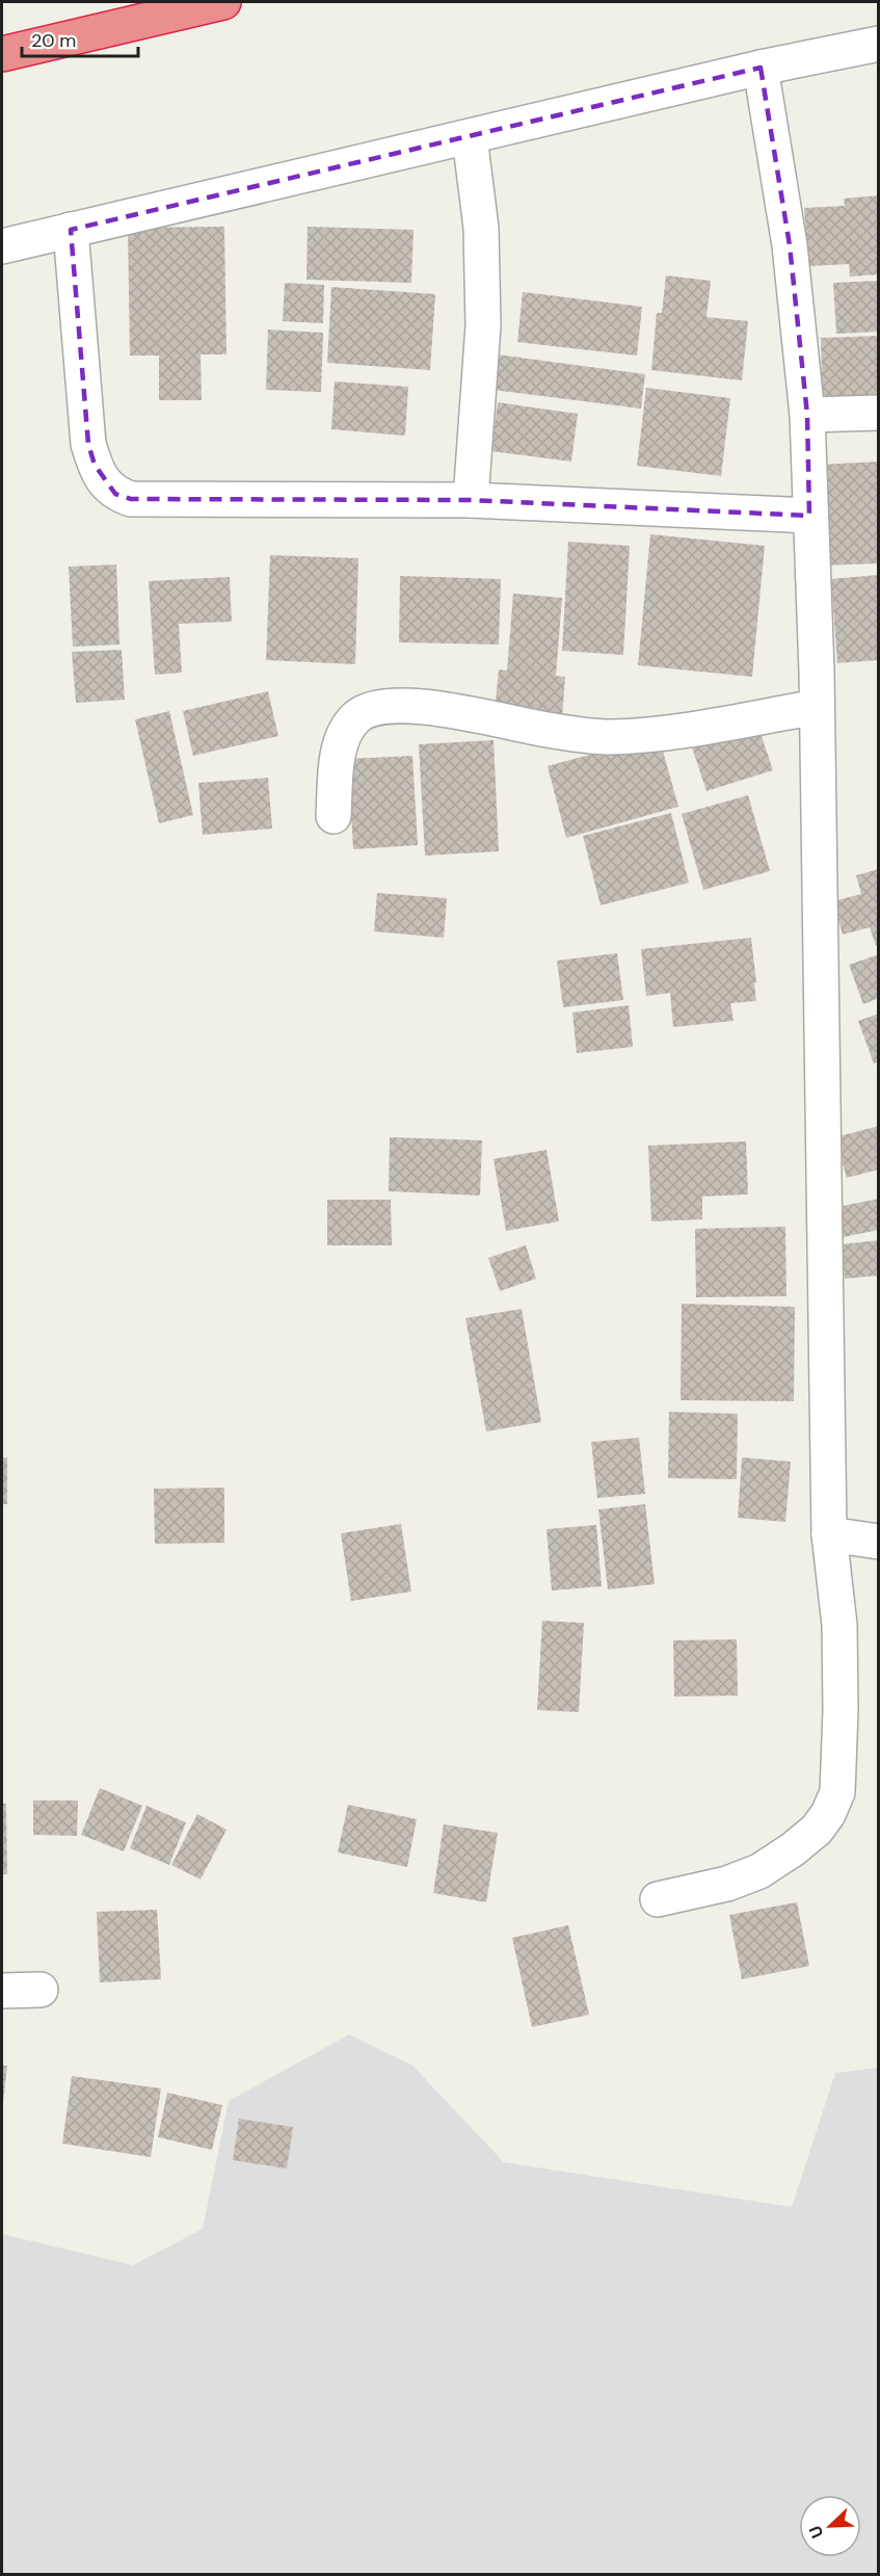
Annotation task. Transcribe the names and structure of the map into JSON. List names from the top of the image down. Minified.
{"scale_bar":"20 m","north":"bottom left"}
